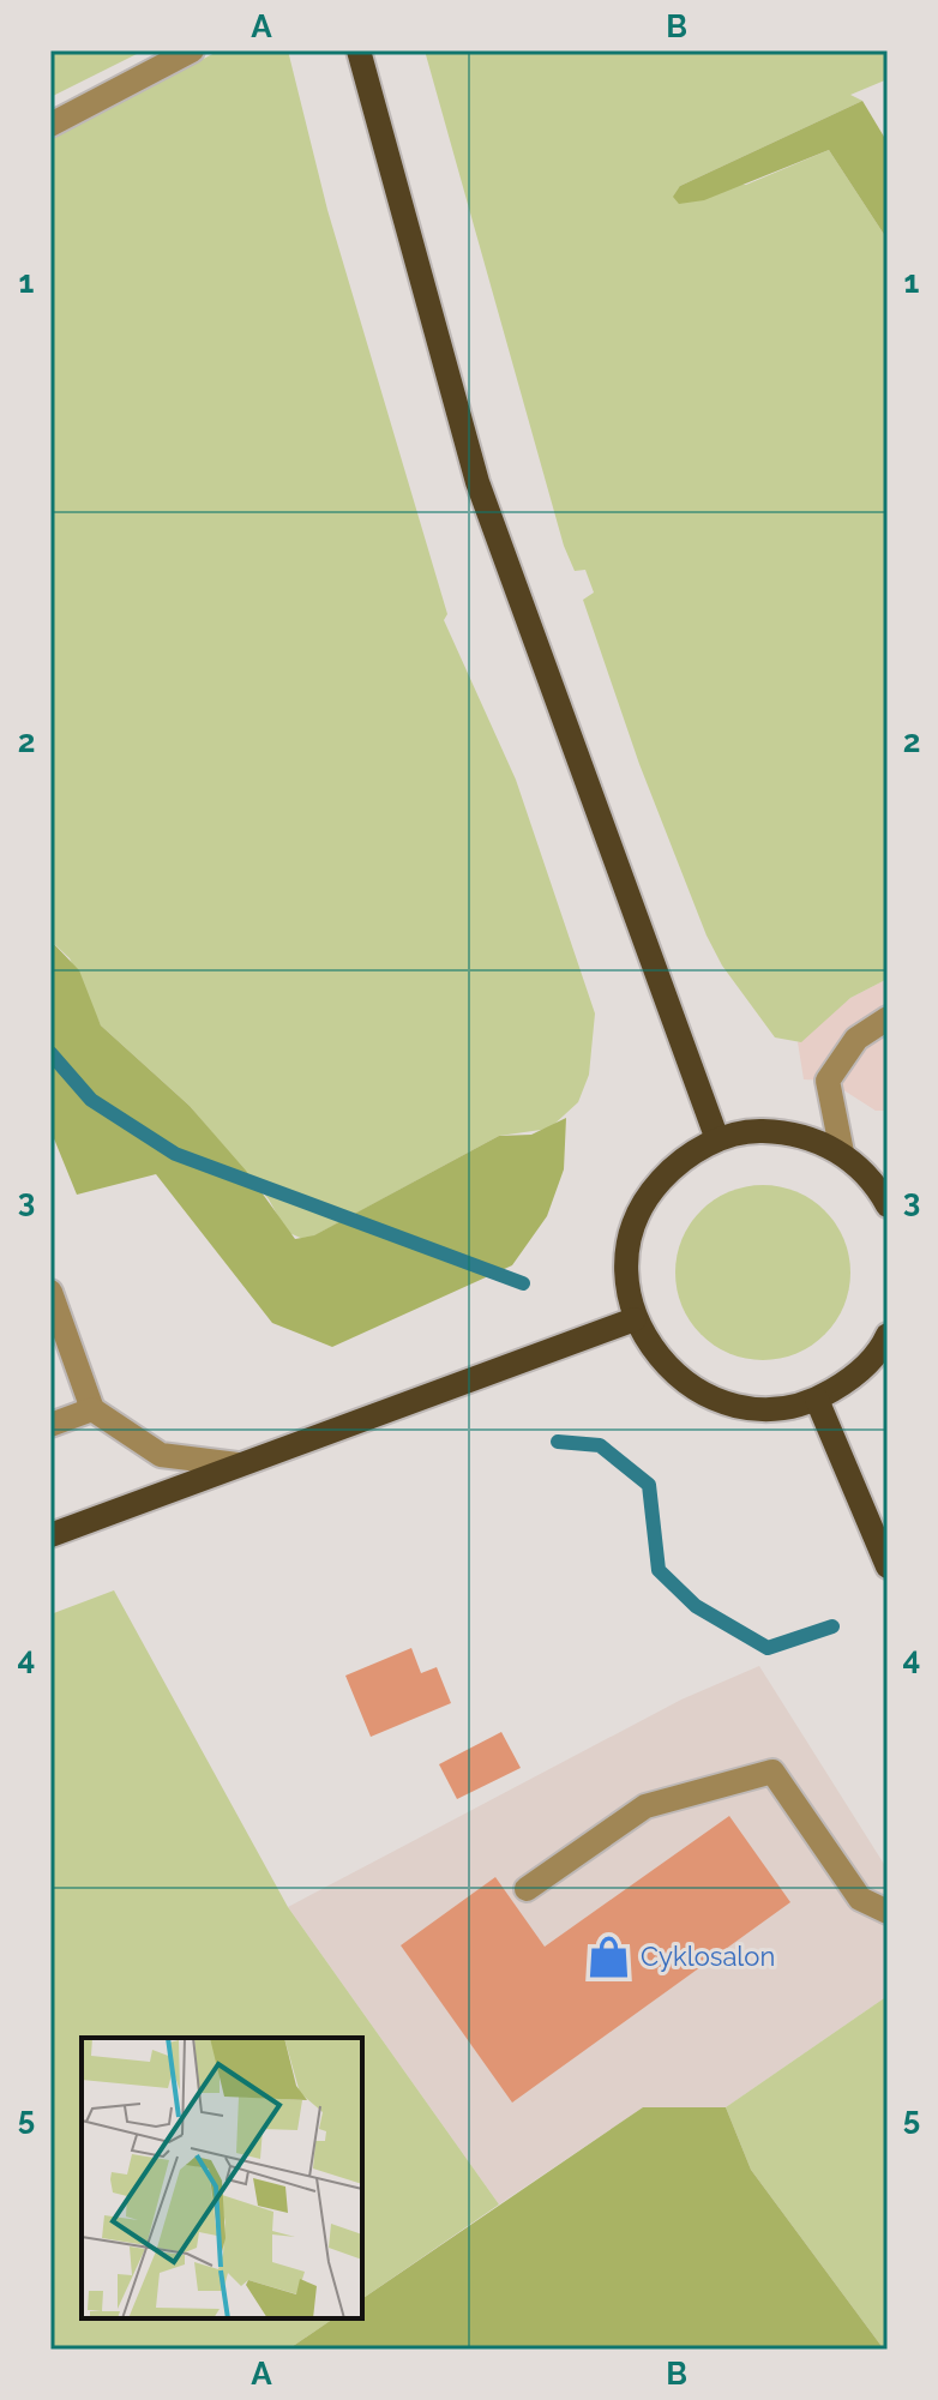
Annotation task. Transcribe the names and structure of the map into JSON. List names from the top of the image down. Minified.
{"places":{"shop":["Cyklosalon"]},"grid":{"columns":["A","B"],"rows":["1","2","3","4","5"]}}
